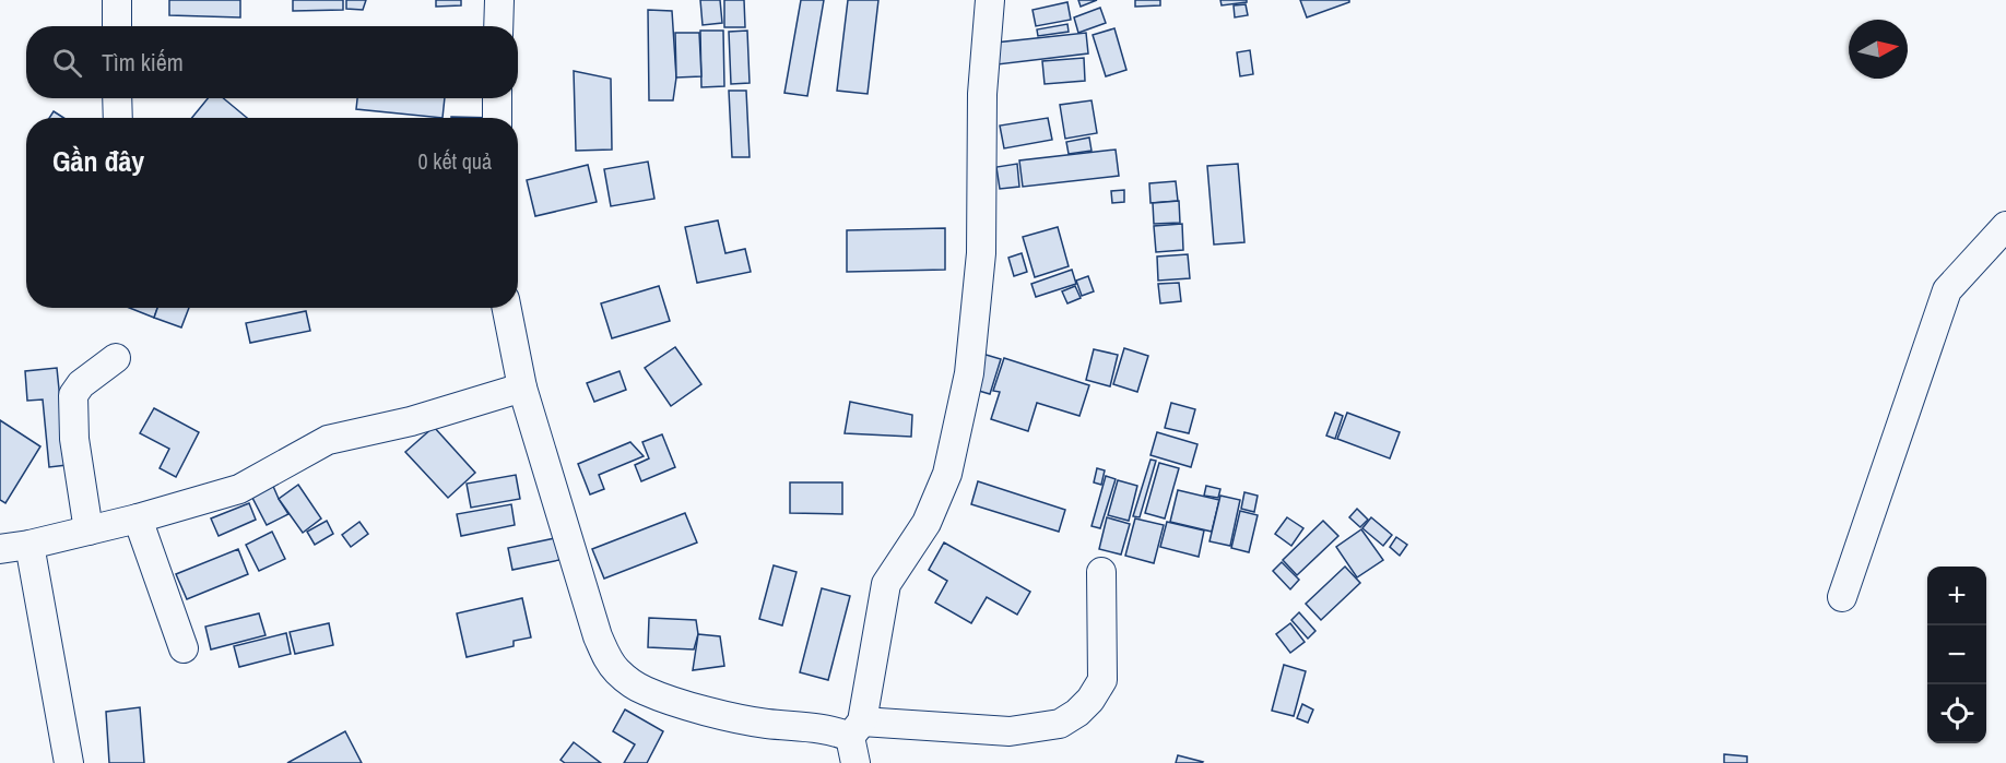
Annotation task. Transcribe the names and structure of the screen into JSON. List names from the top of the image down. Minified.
{"north":"right","page":{"search":"Tìm kiếm","heading":["Gần đây","0 kết quả"],"map_buttons":["+","−"]}}
